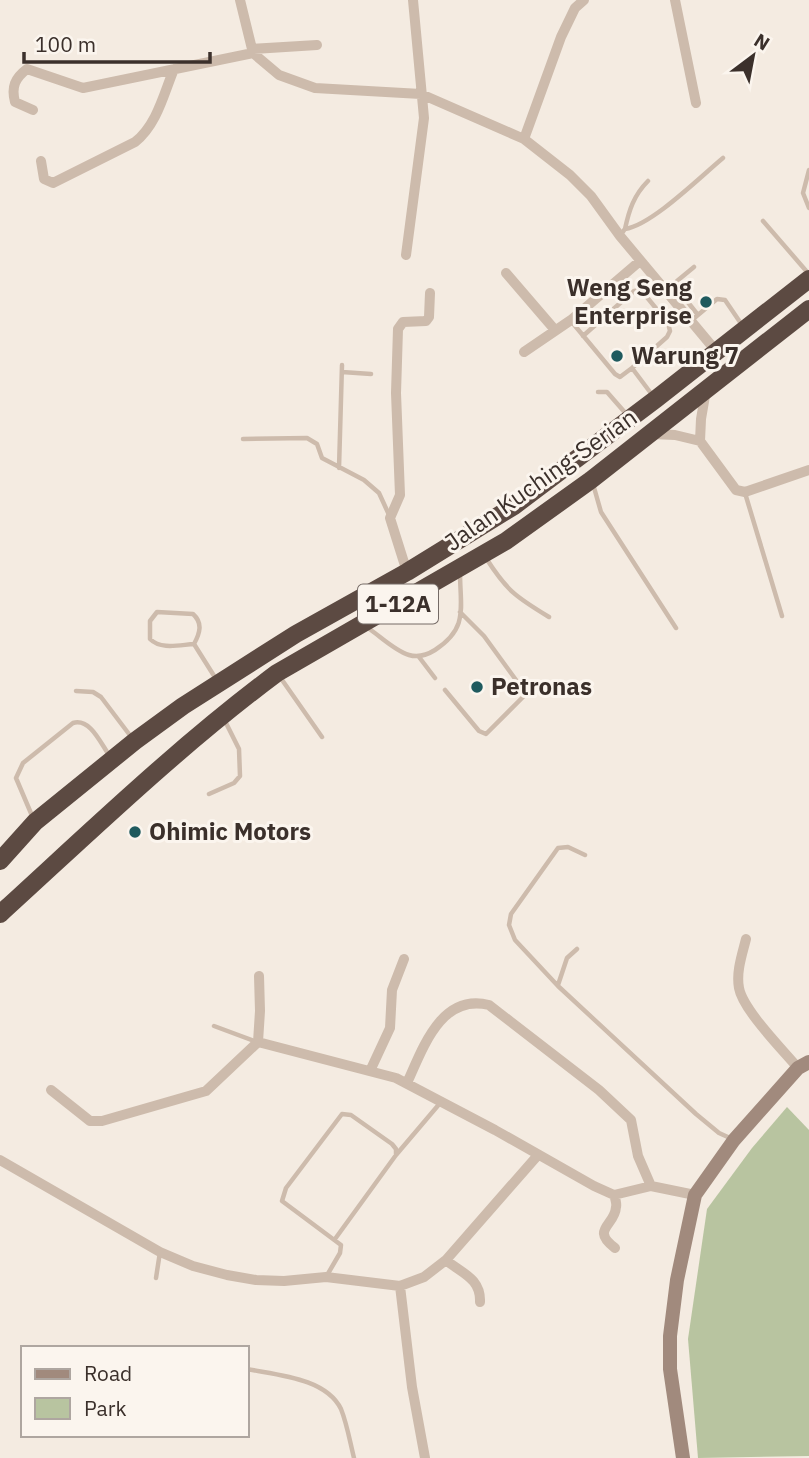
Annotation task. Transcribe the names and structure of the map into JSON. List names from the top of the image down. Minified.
{"streets":{"highway":["Jalan Kuching-Serian","1-12A"]},"places":["Weng Seng Enterprise","Warung 7","Petronas","Ohimic Motors"],"legend":["Road","Park"],"scale_bar":"100 m","north":"top right"}
